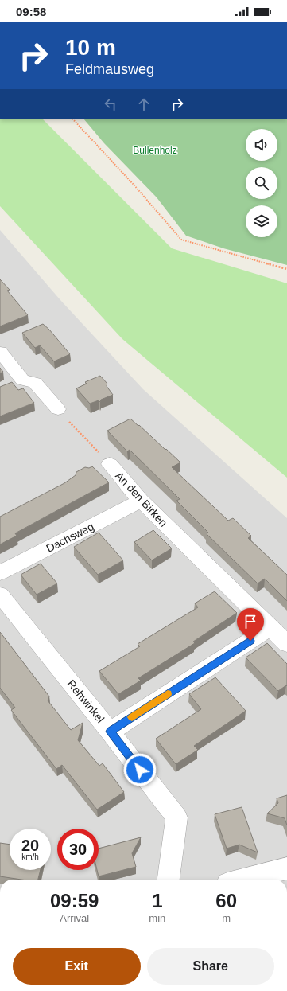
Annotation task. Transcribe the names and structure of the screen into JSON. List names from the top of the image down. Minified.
{"streets":{"street":["An den Birken","Dachsweg","Rehwinkel"]},"crossings":[["An den Birken","Dachsweg"]],"parks":["Bullenholz"],"page":{"status":"09:58","turn":["10 m","Feldmausweg"],"speed":"20 km/h","limit":"30","eta":["09:59","Arrival","1","min","60","m"],"buttons":["Exit","Share"]}}
